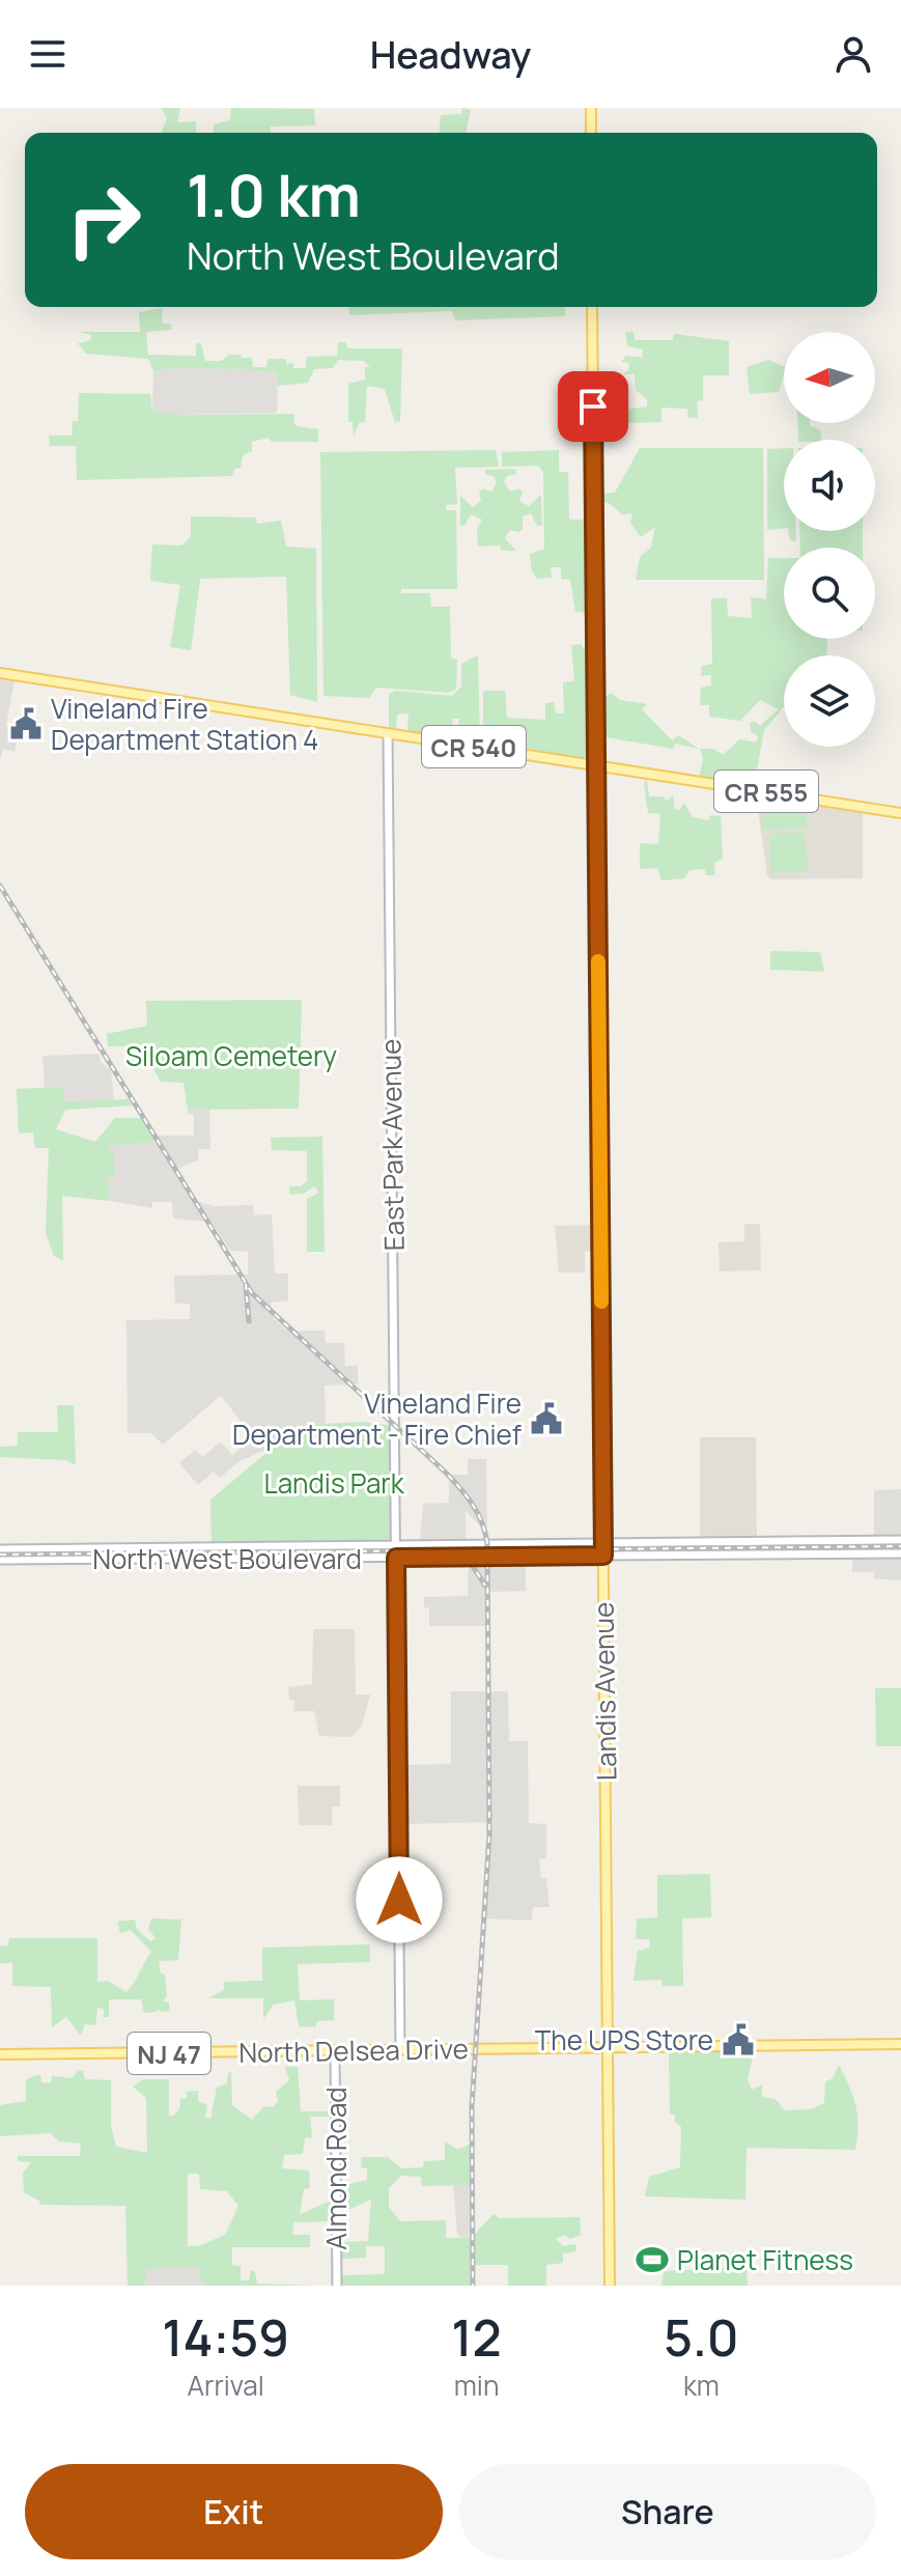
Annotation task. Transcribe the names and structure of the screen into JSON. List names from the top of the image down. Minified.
{"streets":{"main road":["CR 540","CR 555","East Park Avenue","North West Boulevard","Landis Avenue","North Delsea Drive","NJ 47","Almond Road"]},"crossings":[["CR 540","CR 555"],["CR 540","East Park Avenue"],["CR 540","North West Boulevard"],["CR 540","Landis Avenue"],["CR 540","North Delsea Drive"],["CR 555","Landis Avenue"],["East Park Avenue","North West Boulevard"],["North West Boulevard","Landis Avenue"],["Landis Avenue","North Delsea Drive"],["Landis Avenue","NJ 47"],["North Delsea Drive","NJ 47"],["North Delsea Drive","Almond Road"]],"parks":["Siloam Cemetery","Landis Park"],"places":{"public building":["Vineland Fire Department Station 4","Vineland Fire Department - Fire Chief","The UPS Store"],"sports":["Planet Fitness"]},"north":"left","page":{"header":"Headway","turn":["1.0 km","North West Boulevard"],"eta":["14:59","Arrival","12","min","5.0","km"],"buttons":["Exit","Share"]}}
